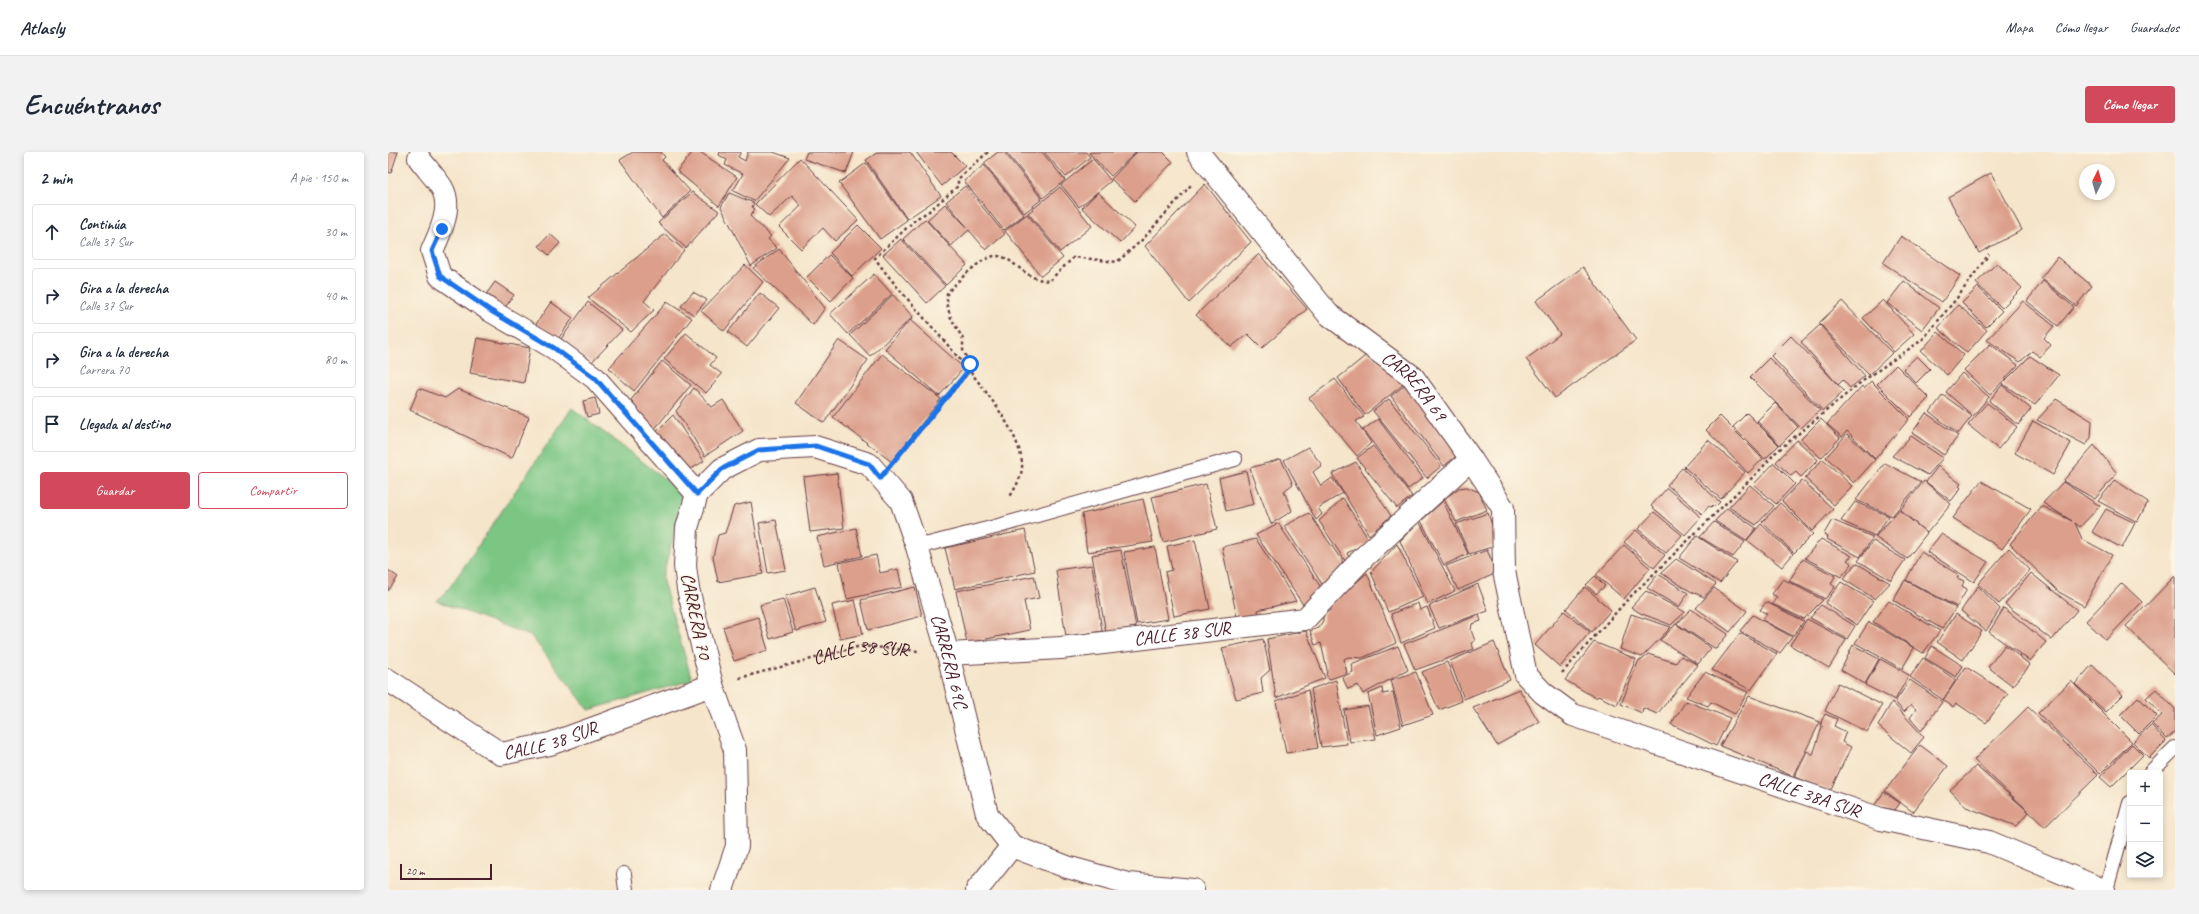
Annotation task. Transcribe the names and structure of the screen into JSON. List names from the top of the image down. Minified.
{"streets":{"street":["CARRERA 69","CARRERA 70","CALLE 38 SUR","CARRERA 69C","CALLE 38A SUR"]},"crossings":[["CARRERA 69","CALLE 38 SUR"],["CARRERA 69","CALLE 38A SUR"],["CARRERA 70","CALLE 38 SUR"],["CARRERA 70","CARRERA 69C"],["CALLE 38 SUR","CARRERA 69C"]],"scale_bar":"20 m","north":"top","page":{"header":"Atlasly","nav":["Mapa","Cómo llegar","Guardados"],"buttons":["Cómo llegar",["Guardar","Compartir"]],"title":"Encuéntranos","heading":["2 min","A pie · 150 m"],"list":[["Continúa","Calle 37 Sur","30 m"],["Gira a la derecha","Calle 37 Sur","40 m"],["Gira a la derecha","Carrera 70","80 m"],"Llegada al destino"],"map_buttons":["+","−"],"scale":"20 m"}}
